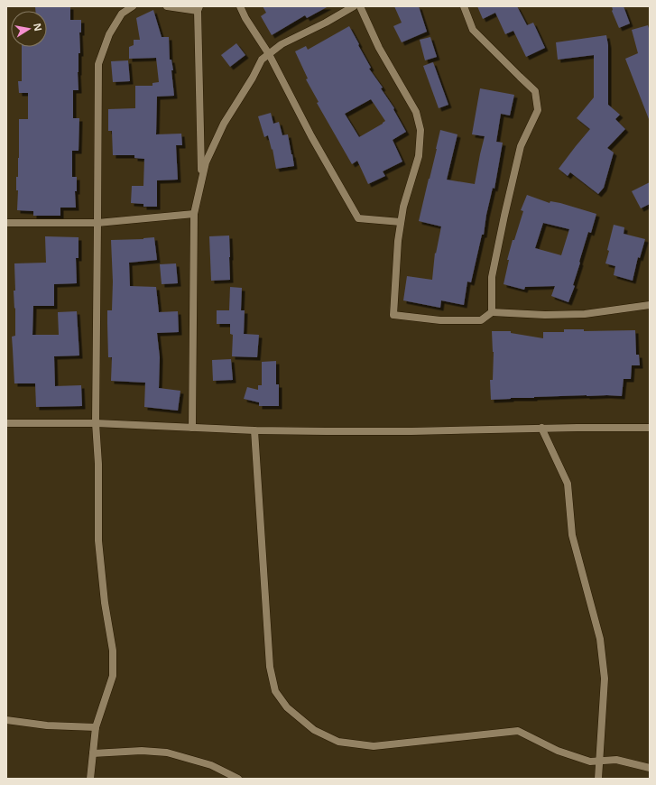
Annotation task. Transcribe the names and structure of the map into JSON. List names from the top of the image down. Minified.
{"north":"right"}
